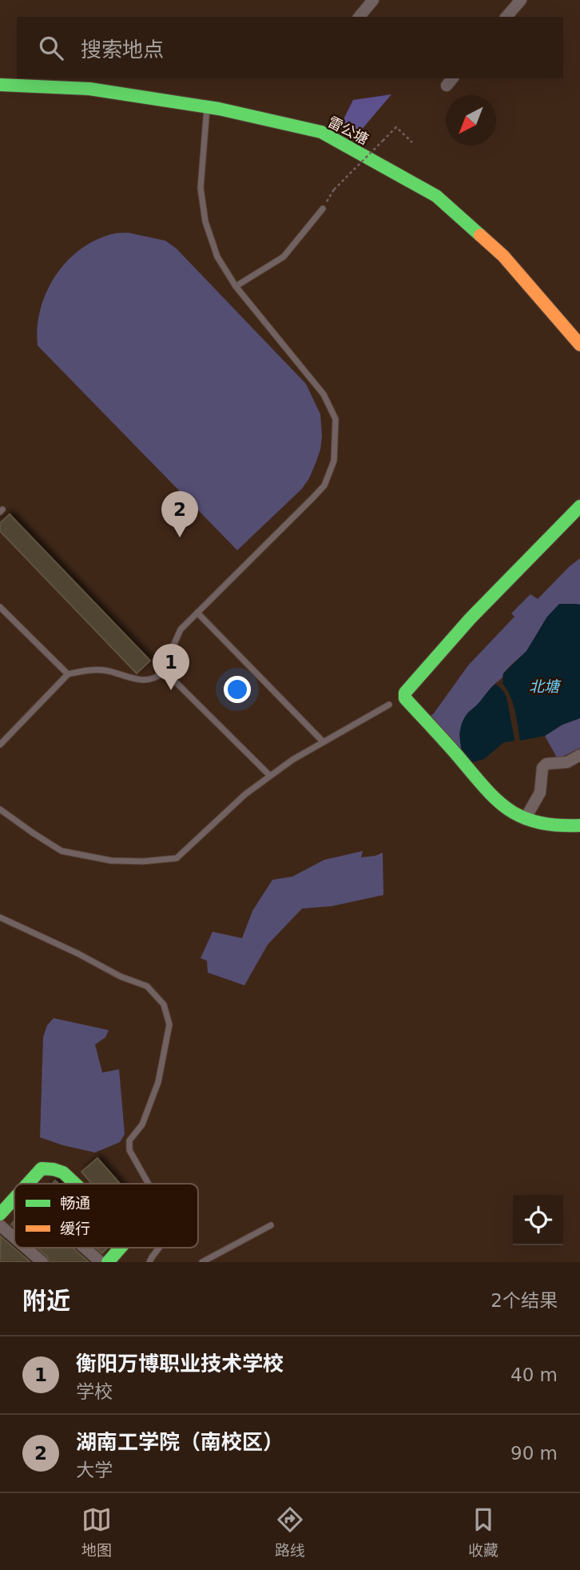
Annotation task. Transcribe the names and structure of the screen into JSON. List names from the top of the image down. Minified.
{"streets":{"street":["雷公塘"]},"water":["北塘"],"legend":["畅通","缓行"],"north":"bottom left","page":{"search":"搜索地点","pins":["2","1"],"heading":["附近","2个结果"],"list":[{"mark":"1","name":"衡阳万博职业技术学校","note":"学校","value":"40 m"},{"mark":"2","name":"湖南工学院（南校区）","note":"大学","value":"90 m"}],"nav":["地图","路线","收藏"]}}
